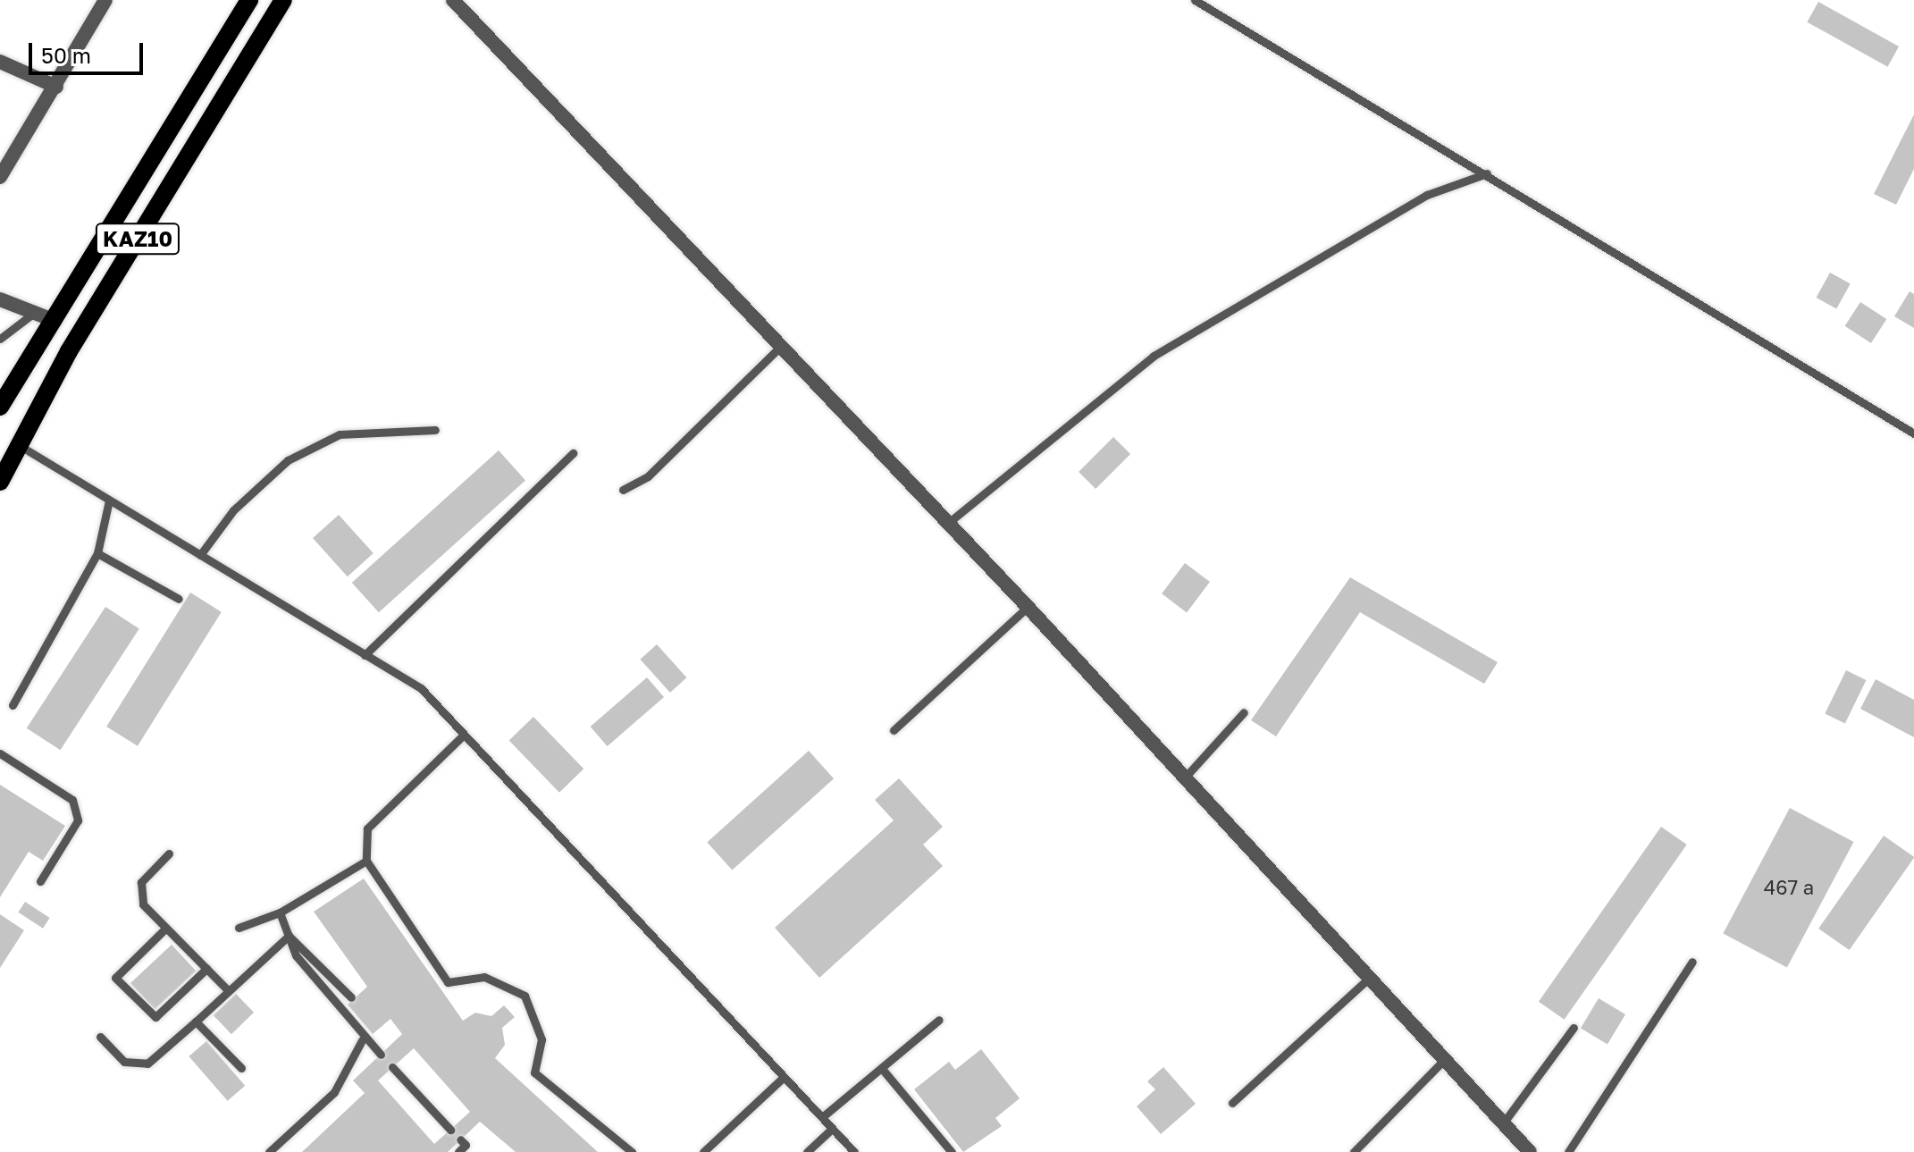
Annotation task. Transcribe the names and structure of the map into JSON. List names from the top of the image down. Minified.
{"streets":{"main road":["KAZ10"]},"house_numbers":["467 а"],"scale_bar":"50 m"}
